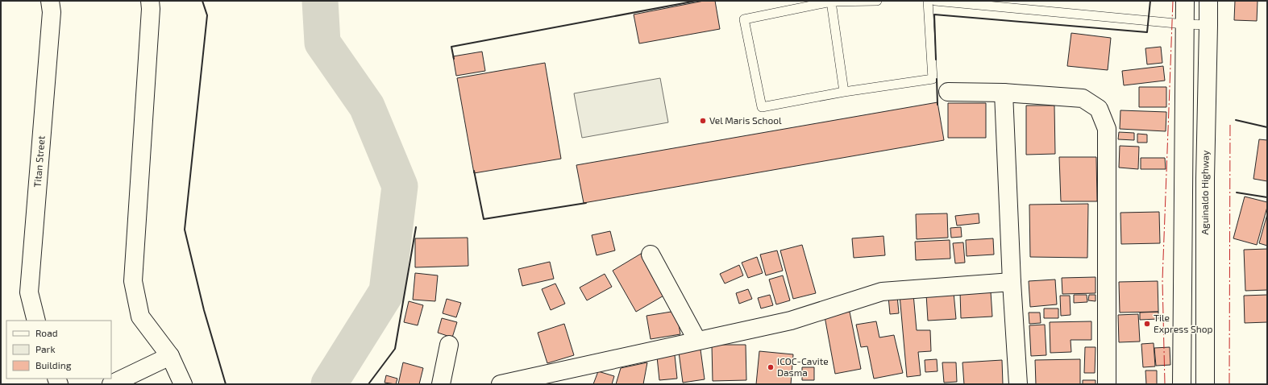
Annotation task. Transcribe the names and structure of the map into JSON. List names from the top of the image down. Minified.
{"streets":{"main road":["Titan Street","Aguinaldo Highway"]},"places":["Vel Maris School","Tile Express Shop","ICOC-Cavite Dasma"],"legend":["Road","Park","Building"]}
